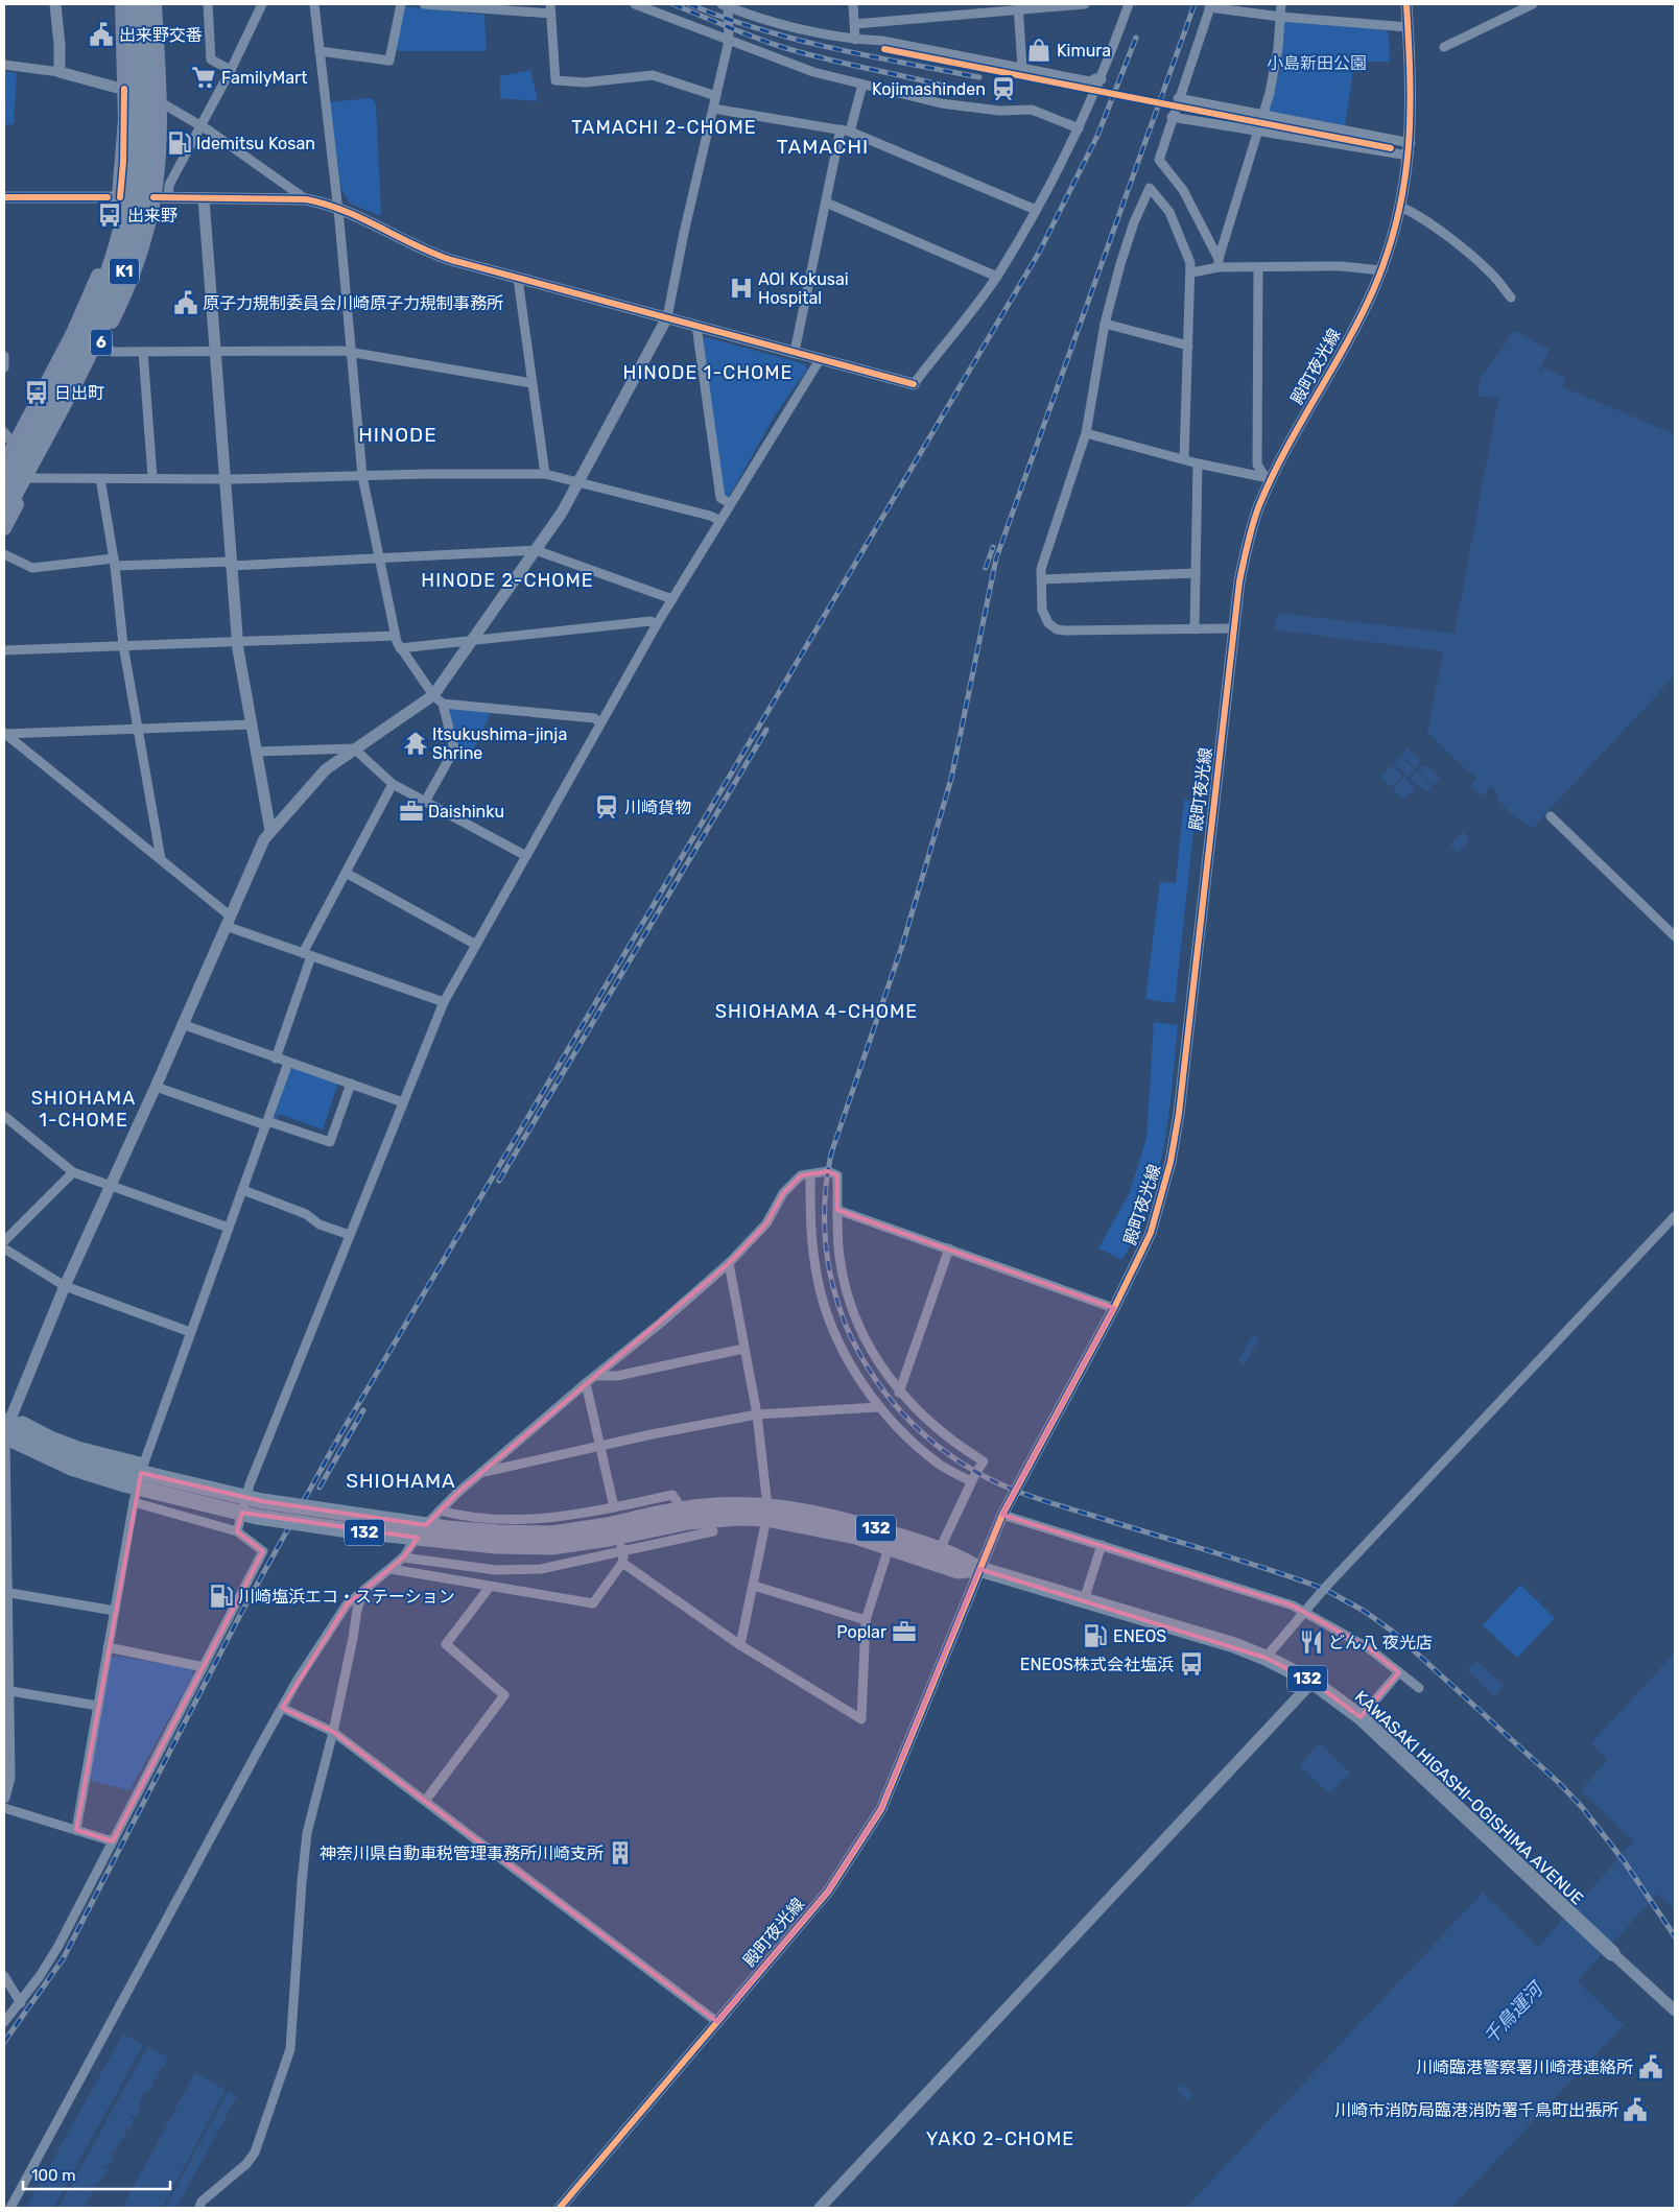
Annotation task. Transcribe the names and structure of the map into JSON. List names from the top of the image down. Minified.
{"streets":{"highway":["K1","132","KAWASAKI HIGASHI-OGISHIMA AVENUE"],"main road":["6"],"street":["殿町夜光線"]},"crossings":[["殿町夜光線","KAWASAKI HIGASHI-OGISHIMA AVENUE"]],"districts":["TAMACHI 2-CHOME","TAMACHI","HINODE 1-CHOME","HINODE","HINODE 2-CHOME","SHIOHAMA 4-CHOME","SHIOHAMA 1-CHOME","SHIOHAMA","YAKO 2-CHOME"],"water":["千鳥運河"],"parks":["小島新田公園"],"places":{"public building":["出来野交番","原子力規制委員会川崎原子力規制事務所","川崎臨港警察署川崎港連絡所","川崎市消防局臨港消防署千鳥町出張所"],"shop":["Kimura"],"supermarket":["FamilyMart"],"station":["Kojimashinden","川崎貨物"],"fuel station":["Idemitsu Kosan","川崎塩浜エコ・ステーション","ENEOS"],"bus stop":["出来野","日出町","ENEOS株式会社塩浜"],"hospital":["AOI Kokusai Hospital"],"temple":["Itsukushima-jinja Shrine"],"office":["Daishinku","Poplar"],"restaurant":["どん八 夜光店"],"building":["神奈川県自動車税管理事務所川崎支所"]},"scale_bar":"100 m"}
